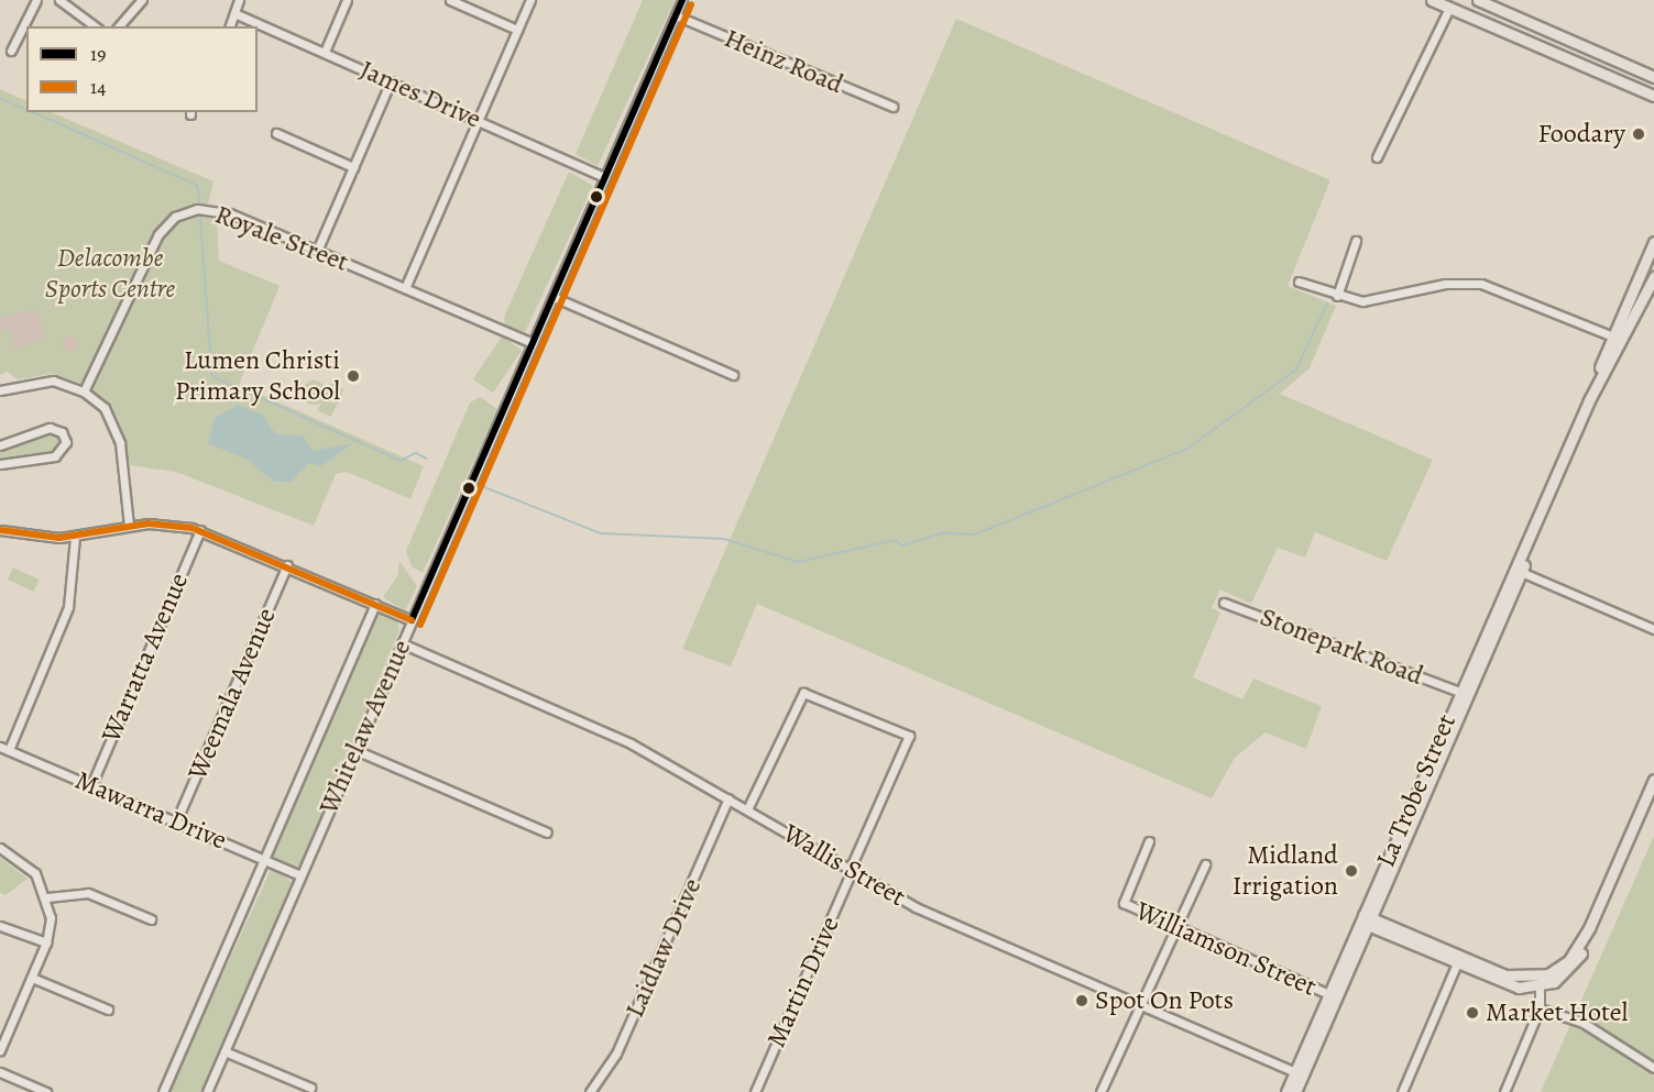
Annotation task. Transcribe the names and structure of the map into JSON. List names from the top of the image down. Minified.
{"streets":{"main road":["La Trobe Street"],"street":["Heinz Road","James Drive","Royale Street","Stonepark Road","Warratta Avenue","Weemala Avenue","Whitelaw Avenue","Mawarra Drive","Wallis Street","Laidlaw Drive","Williamson Street","Martin Drive"]},"crossings":[["Heinz Road","Whitelaw Avenue"],["James Drive","Whitelaw Avenue"],["Royale Street","Whitelaw Avenue"],["Stonepark Road","La Trobe Street"],["Warratta Avenue","Mawarra Drive"],["Weemala Avenue","Mawarra Drive"],["Whitelaw Avenue","Mawarra Drive"],["Whitelaw Avenue","Wallis Street"],["La Trobe Street","Wallis Street"],["La Trobe Street","Williamson Street"],["Wallis Street","Laidlaw Drive"],["Wallis Street","Martin Drive"]],"parks":["Delacombe Sports Centre"],"places":["Foodary","Lumen Christi Primary School","Midland Irrigation","Spot On Pots","Market Hotel"],"lines":["transit line 19","transit line 14"],"legend":["19","14"]}
